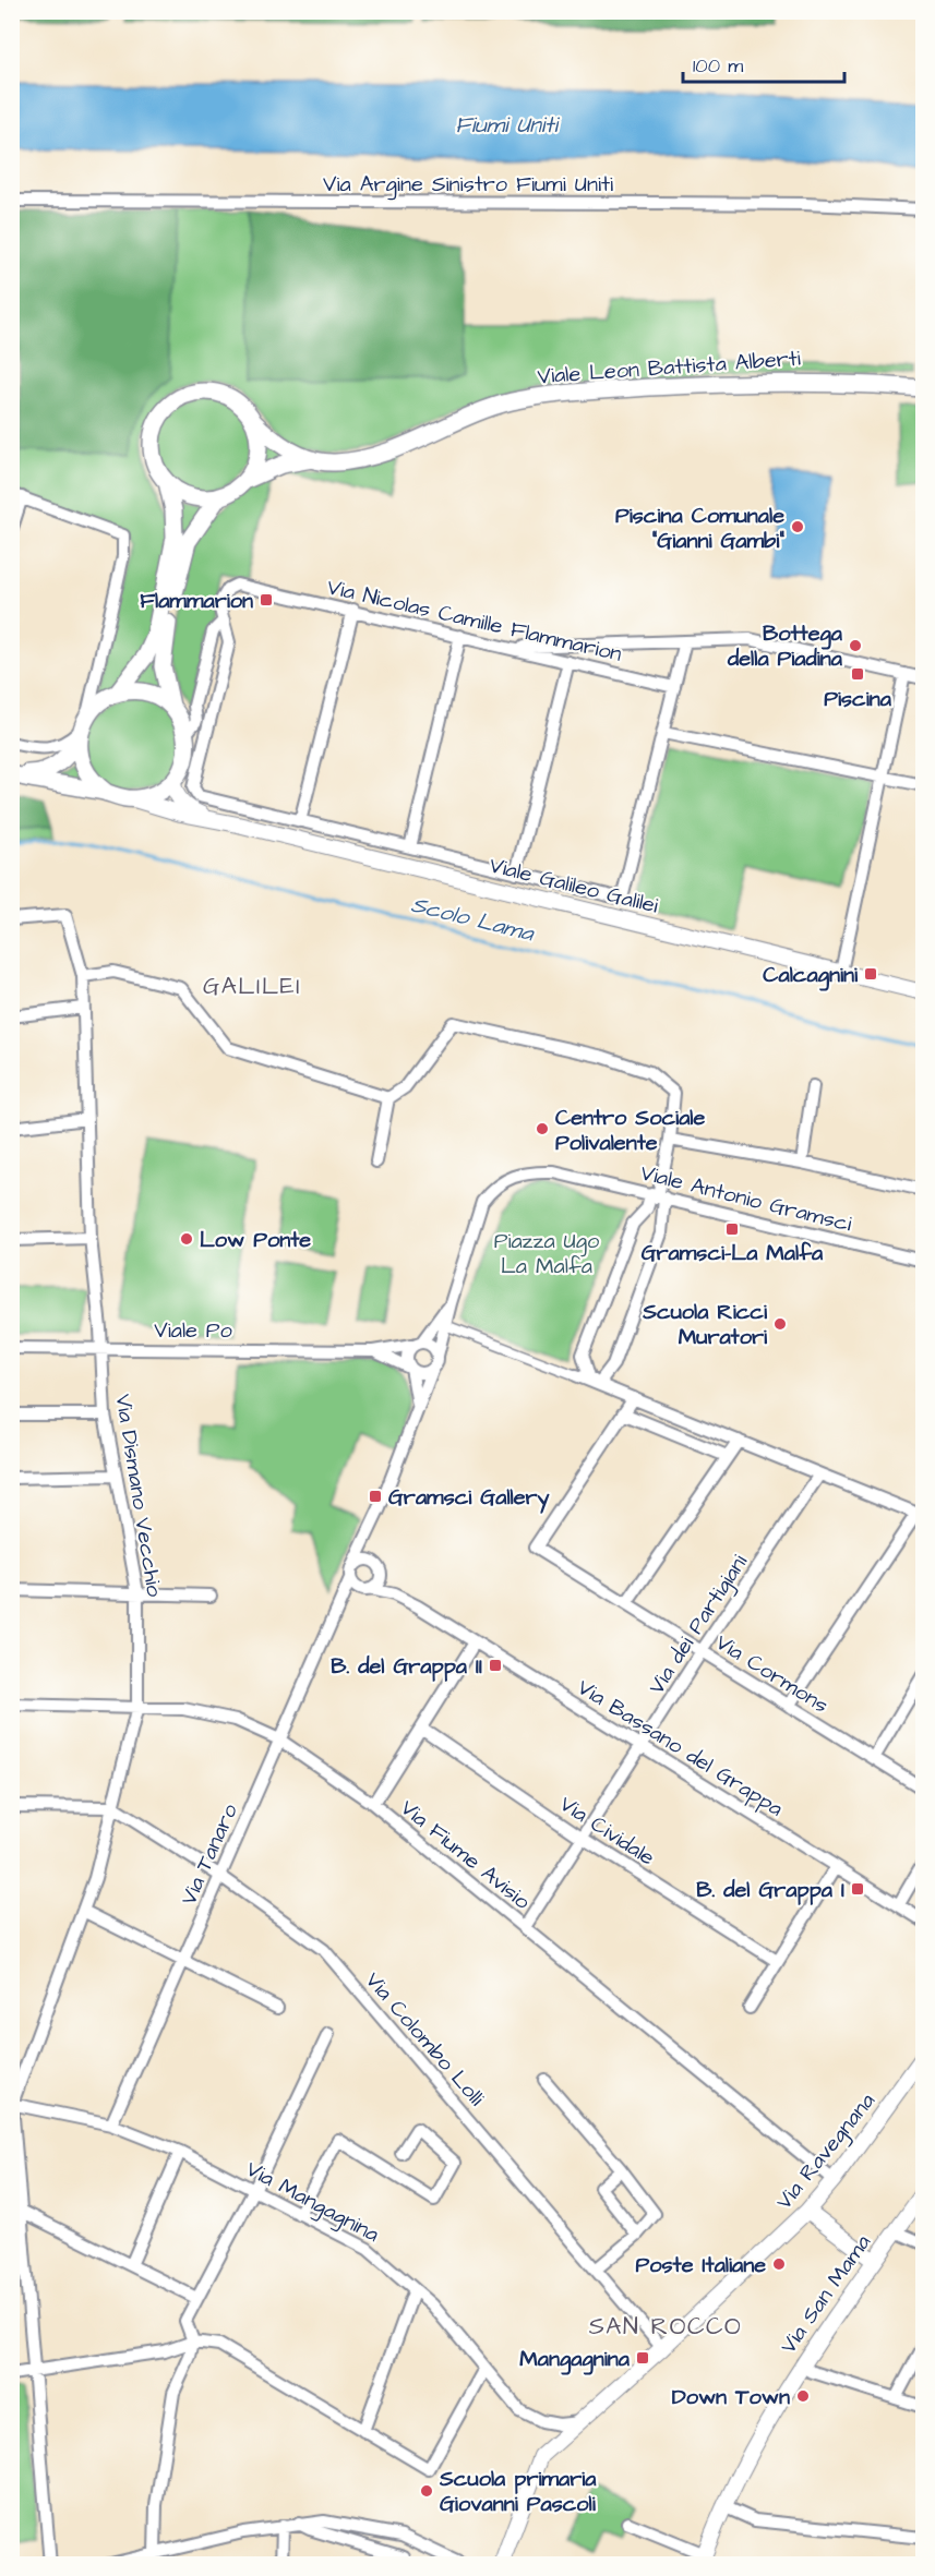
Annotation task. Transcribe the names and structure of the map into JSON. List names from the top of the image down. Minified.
{"streets":{"main road":["Viale Leon Battista Alberti"],"street":["Via Argine Sinistro Fiumi Uniti","Via Nicolas Camille Flammarion","Viale Galileo Galilei","Viale Antonio Gramsci","Viale Po","Via Dismano Vecchio","Via dei Partigiani","Via Cormons","Via Bassano del Grappa","Via Cividale","Via Tanaro","Via Fiume Avisio","Via Colombo Lolli","Via Ravegnana","Via Mangagnina","Via San Mama"]},"crossings":[["Viale Antonio Gramsci","Viale Po"],["Viale Po","Via Dismano Vecchio"],["Via Dismano Vecchio","Via Fiume Avisio"],["Via Dismano Vecchio","Via Colombo Lolli"],["Via Dismano Vecchio","Via Mangagnina"],["Via dei Partigiani","Via Cormons"],["Via dei Partigiani","Via Bassano del Grappa"],["Via dei Partigiani","Via Cividale"],["Via dei Partigiani","Via Fiume Avisio"],["Via Bassano del Grappa","Via Tanaro"],["Via Tanaro","Via Fiume Avisio"],["Via Tanaro","Via Colombo Lolli"],["Via Tanaro","Via Mangagnina"],["Via Fiume Avisio","Via Ravegnana"],["Via Colombo Lolli","Via Ravegnana"],["Via Ravegnana","Via Mangagnina"]],"districts":["GALILEI","SAN ROCCO"],"water":["Fiumi Uniti","Scolo Lama"],"parks":["Piazza Ugo La Malfa"],"places":{"other":["Piscina Comunale \"Gianni Gambi\"","Bottega della Piadina","Centro Sociale Polivalente","Low Ponte","Scuola Ricci Muratori","Poste Italiane","Down Town","Scuola primaria Giovanni Pascoli"],"transit":["Flammarion","Piscina","Calcagnini","Gramsci-La Malfa","Gramsci Gallery","B. del Grappa II","B. del Grappa I","Mangagnina"]},"scale_bar":"100 m"}
